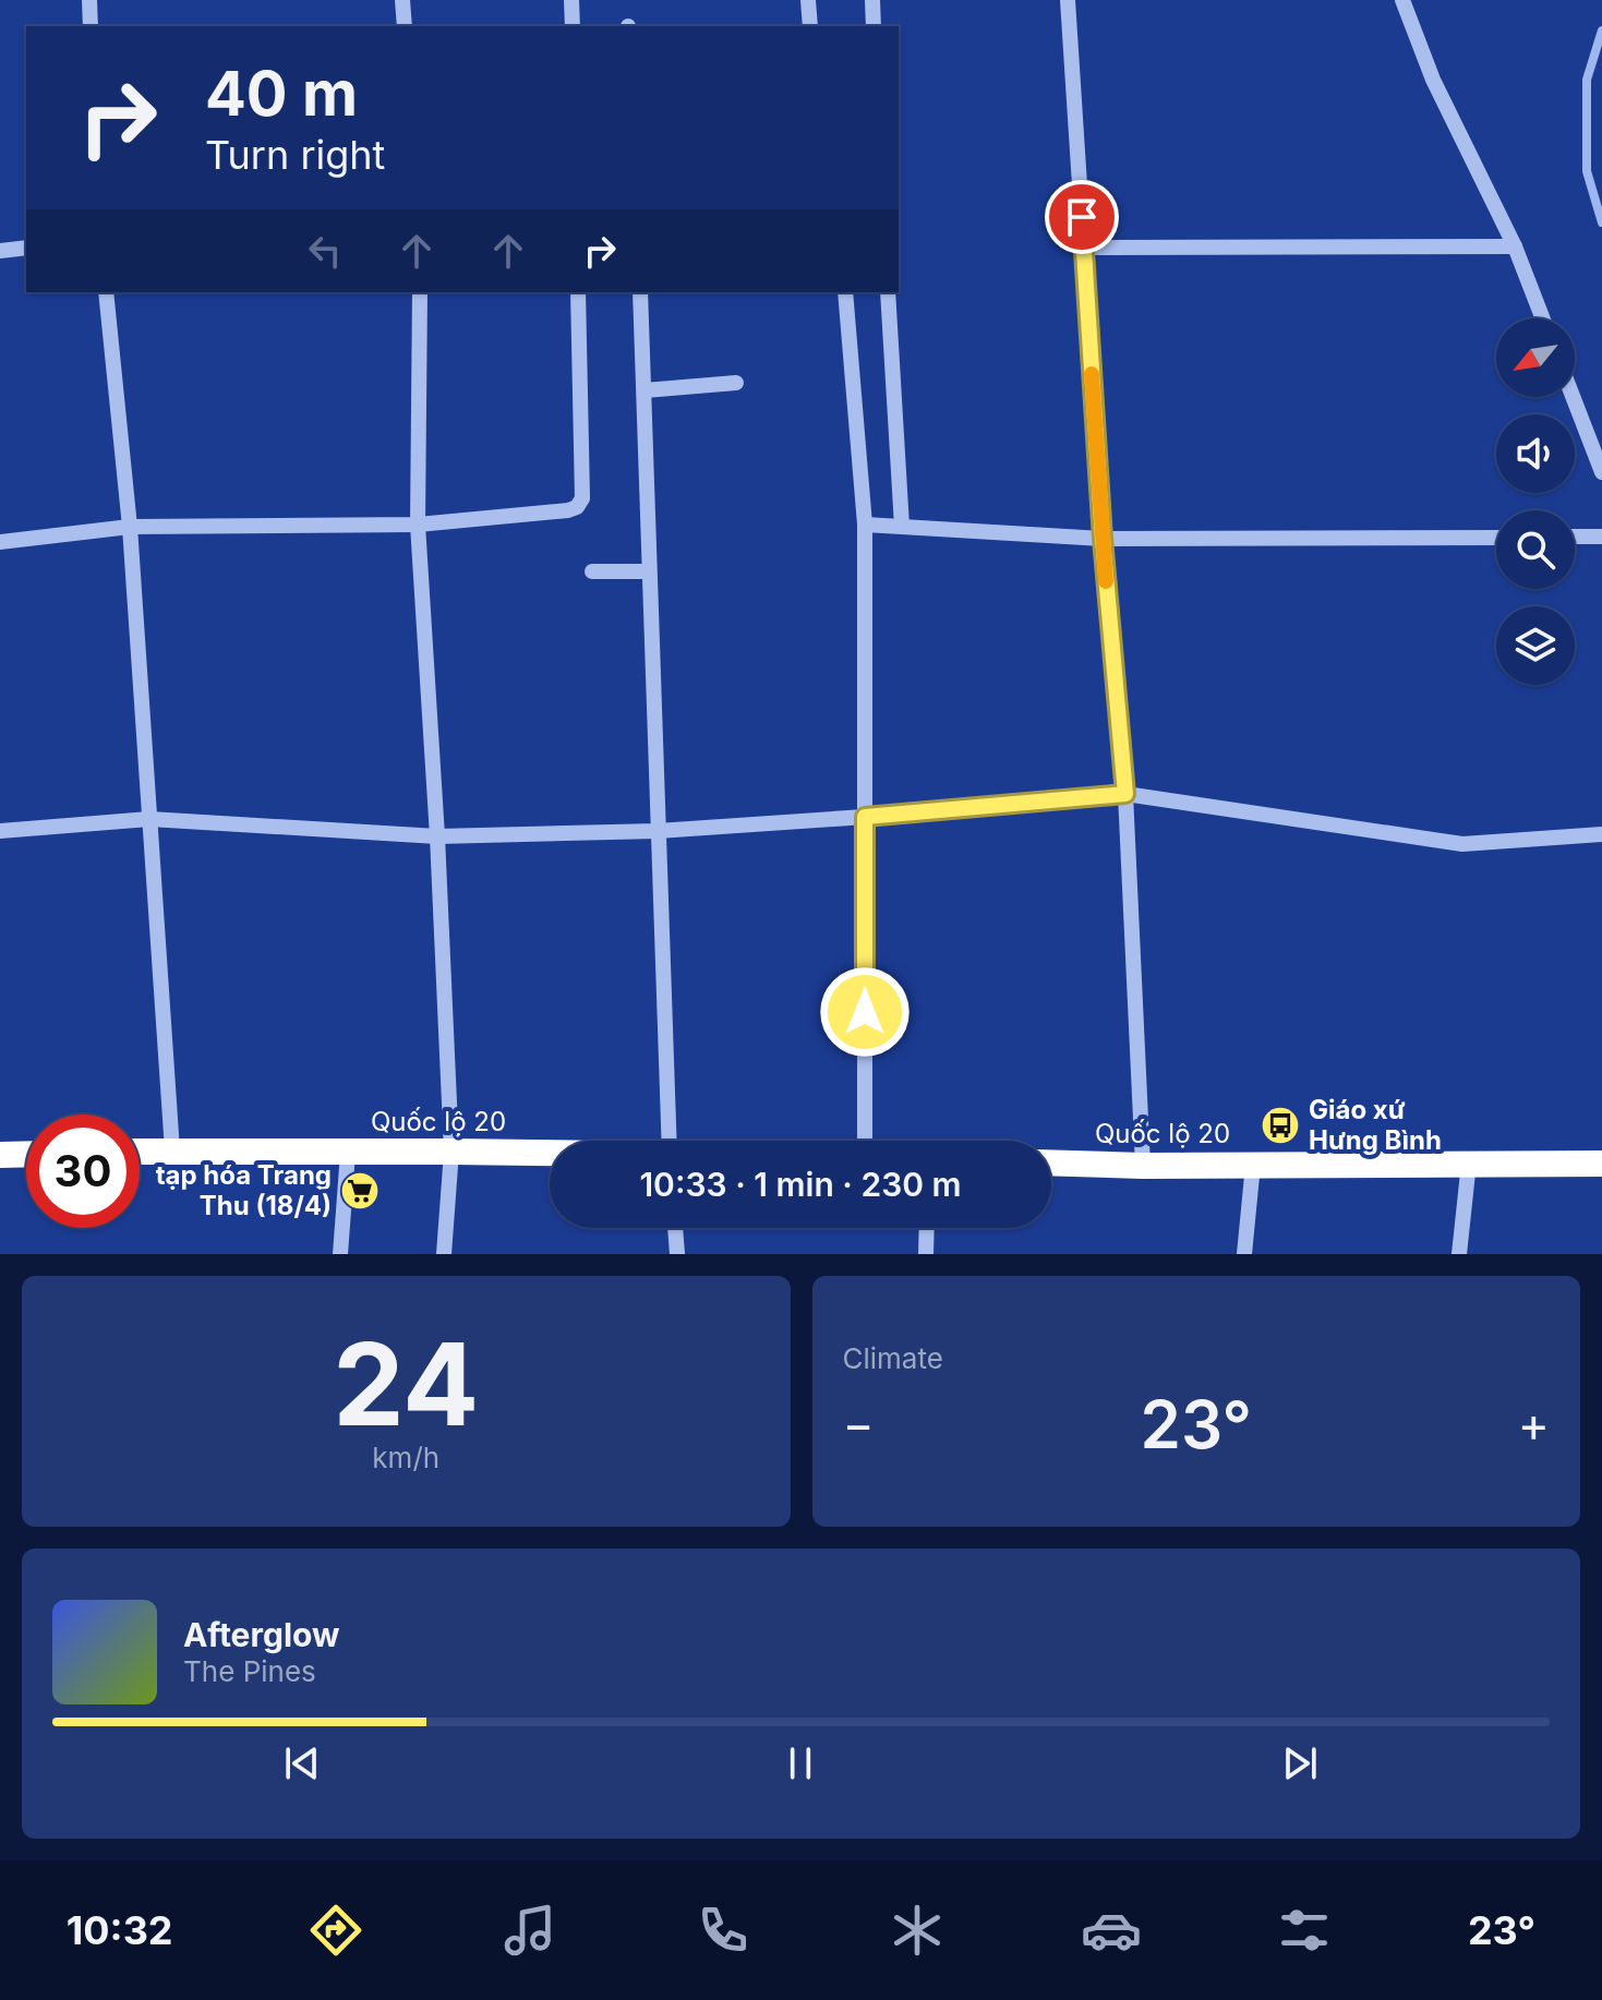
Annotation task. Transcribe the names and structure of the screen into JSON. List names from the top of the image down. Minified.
{"streets":{"highway":["Quốc lộ 20"]},"places":{"bus stop":["Giáo xứ Hưng Bình"],"supermarket":["tạp hóa Trang Thu (18/4)"]},"north":"bottom left","page":{"turn":["40 m","Turn right"],"limit":"30","trip":"10:33 · 1 min · 230 m","tile":[["24","km/h"],"Climate"],"heat":["−","23°","+"],"song":["Afterglow","The Pines"],"tabs":["10:32","23°"]}}
